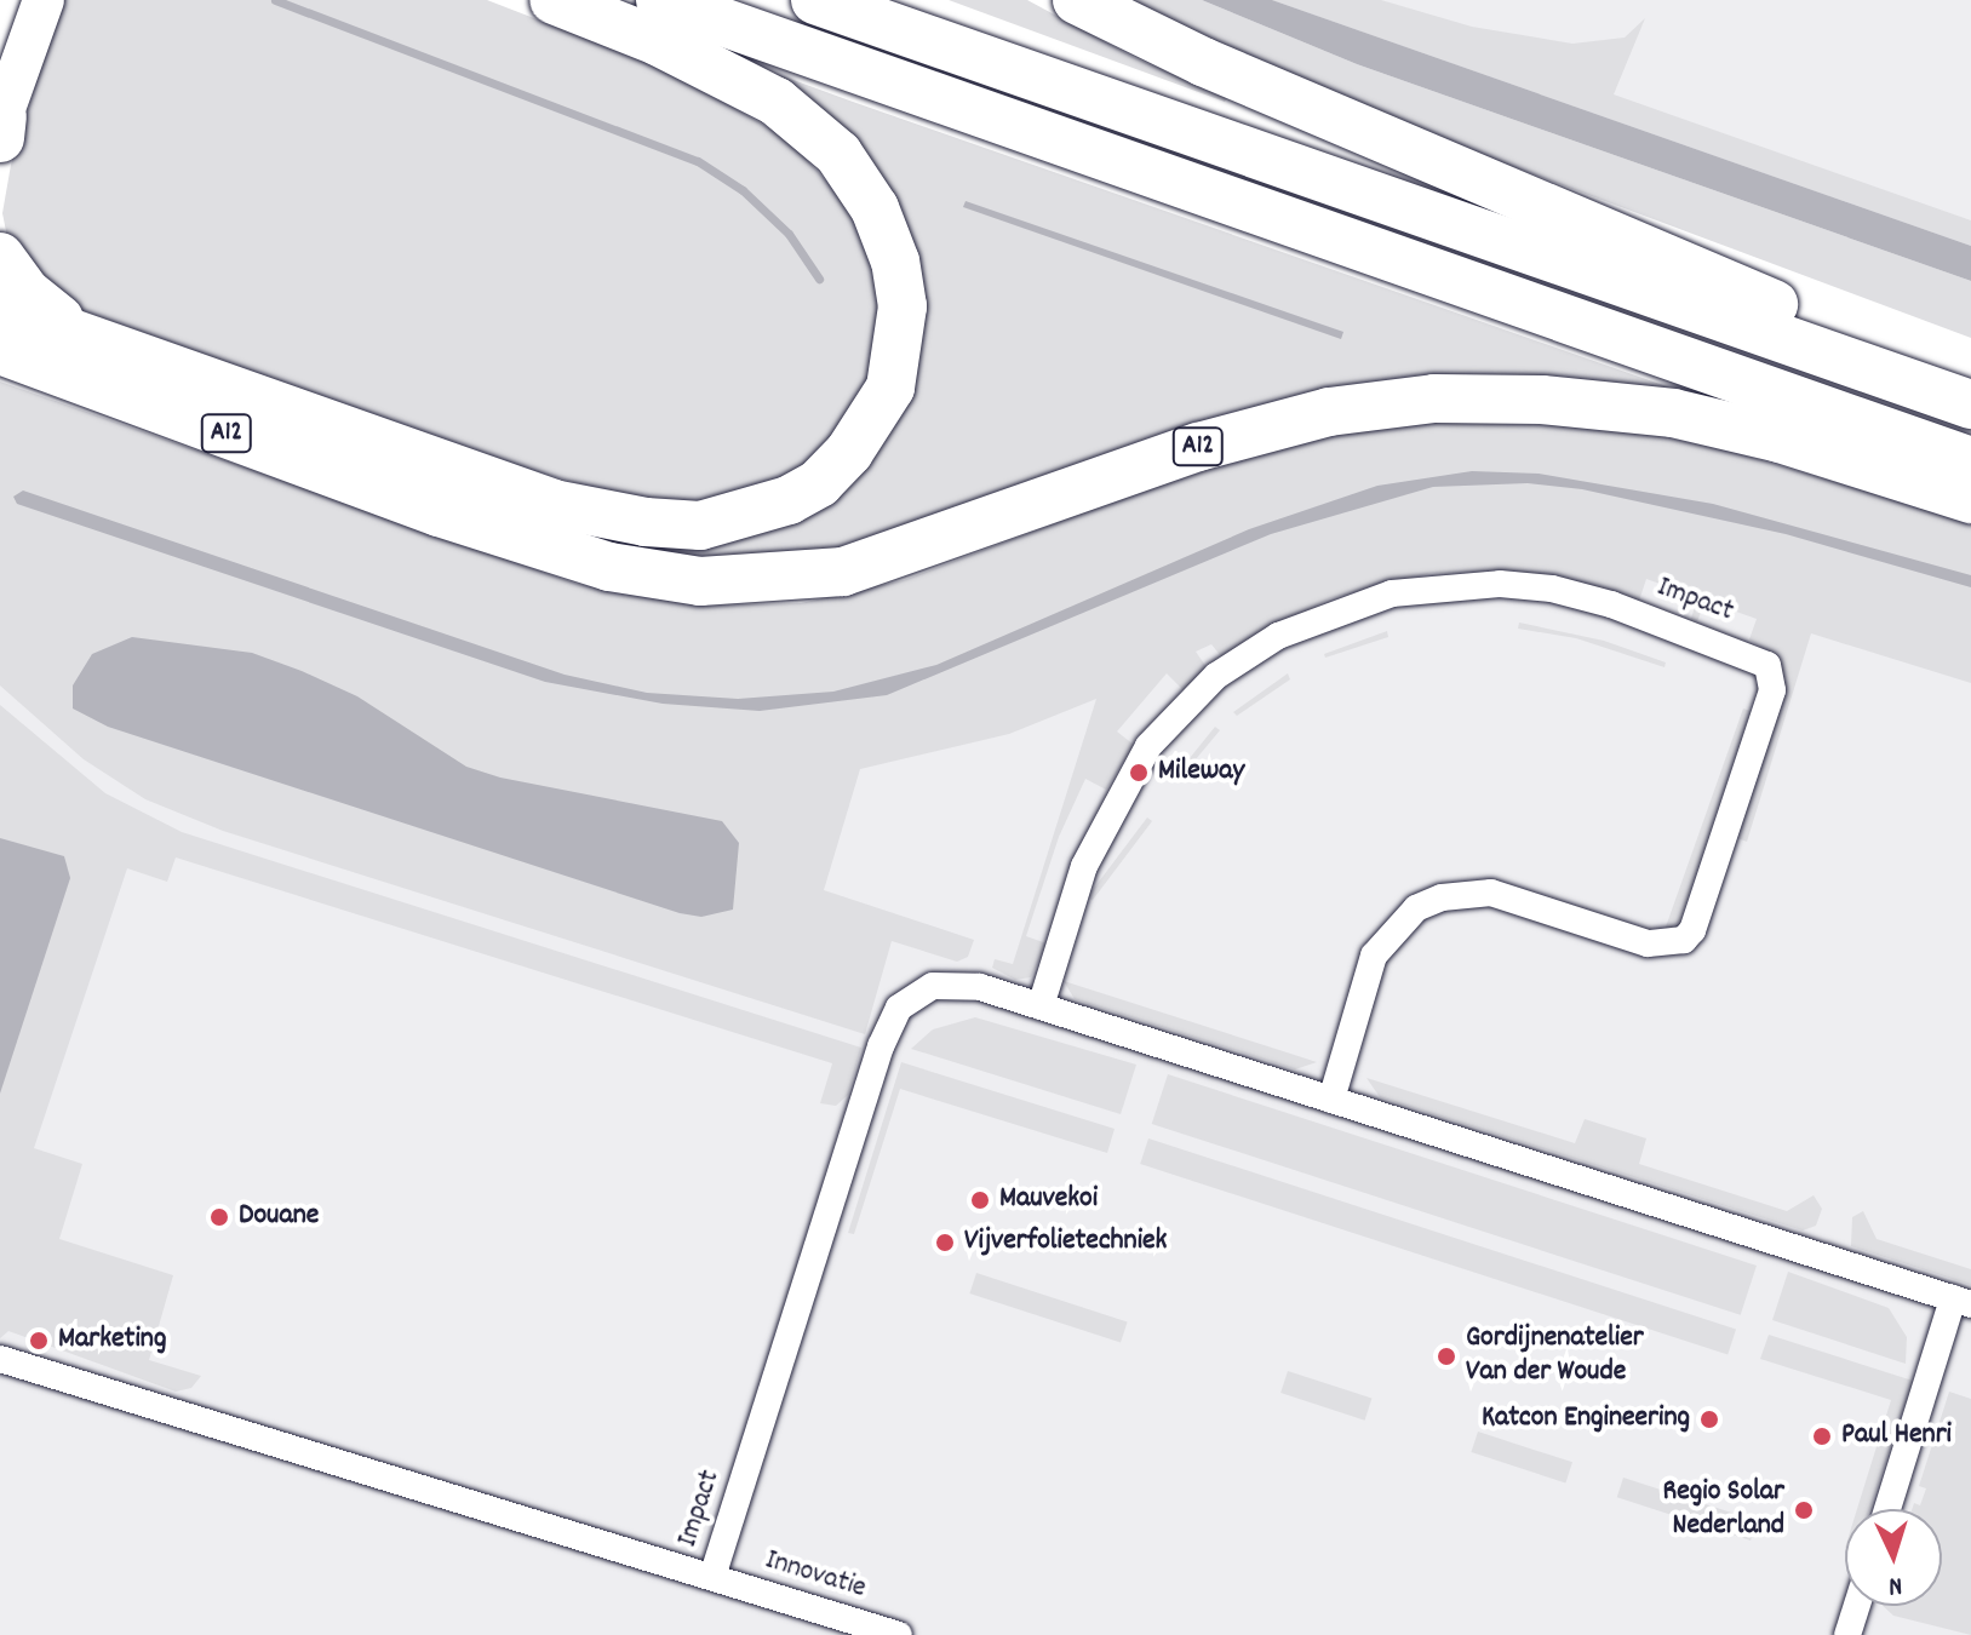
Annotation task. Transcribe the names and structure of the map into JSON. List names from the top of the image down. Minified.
{"streets":{"highway":["A12"],"street":["Impact","Innovatie"]},"crossings":[["Impact","Innovatie"]],"places":["Mileway","Mauvekoi","Douane","Vijverfolietechniek","Marketing","Gordijnenatelier Van der Woude","Katcon Engineering","Paul Henri","Regio Solar Nederland"],"north":"bottom"}
